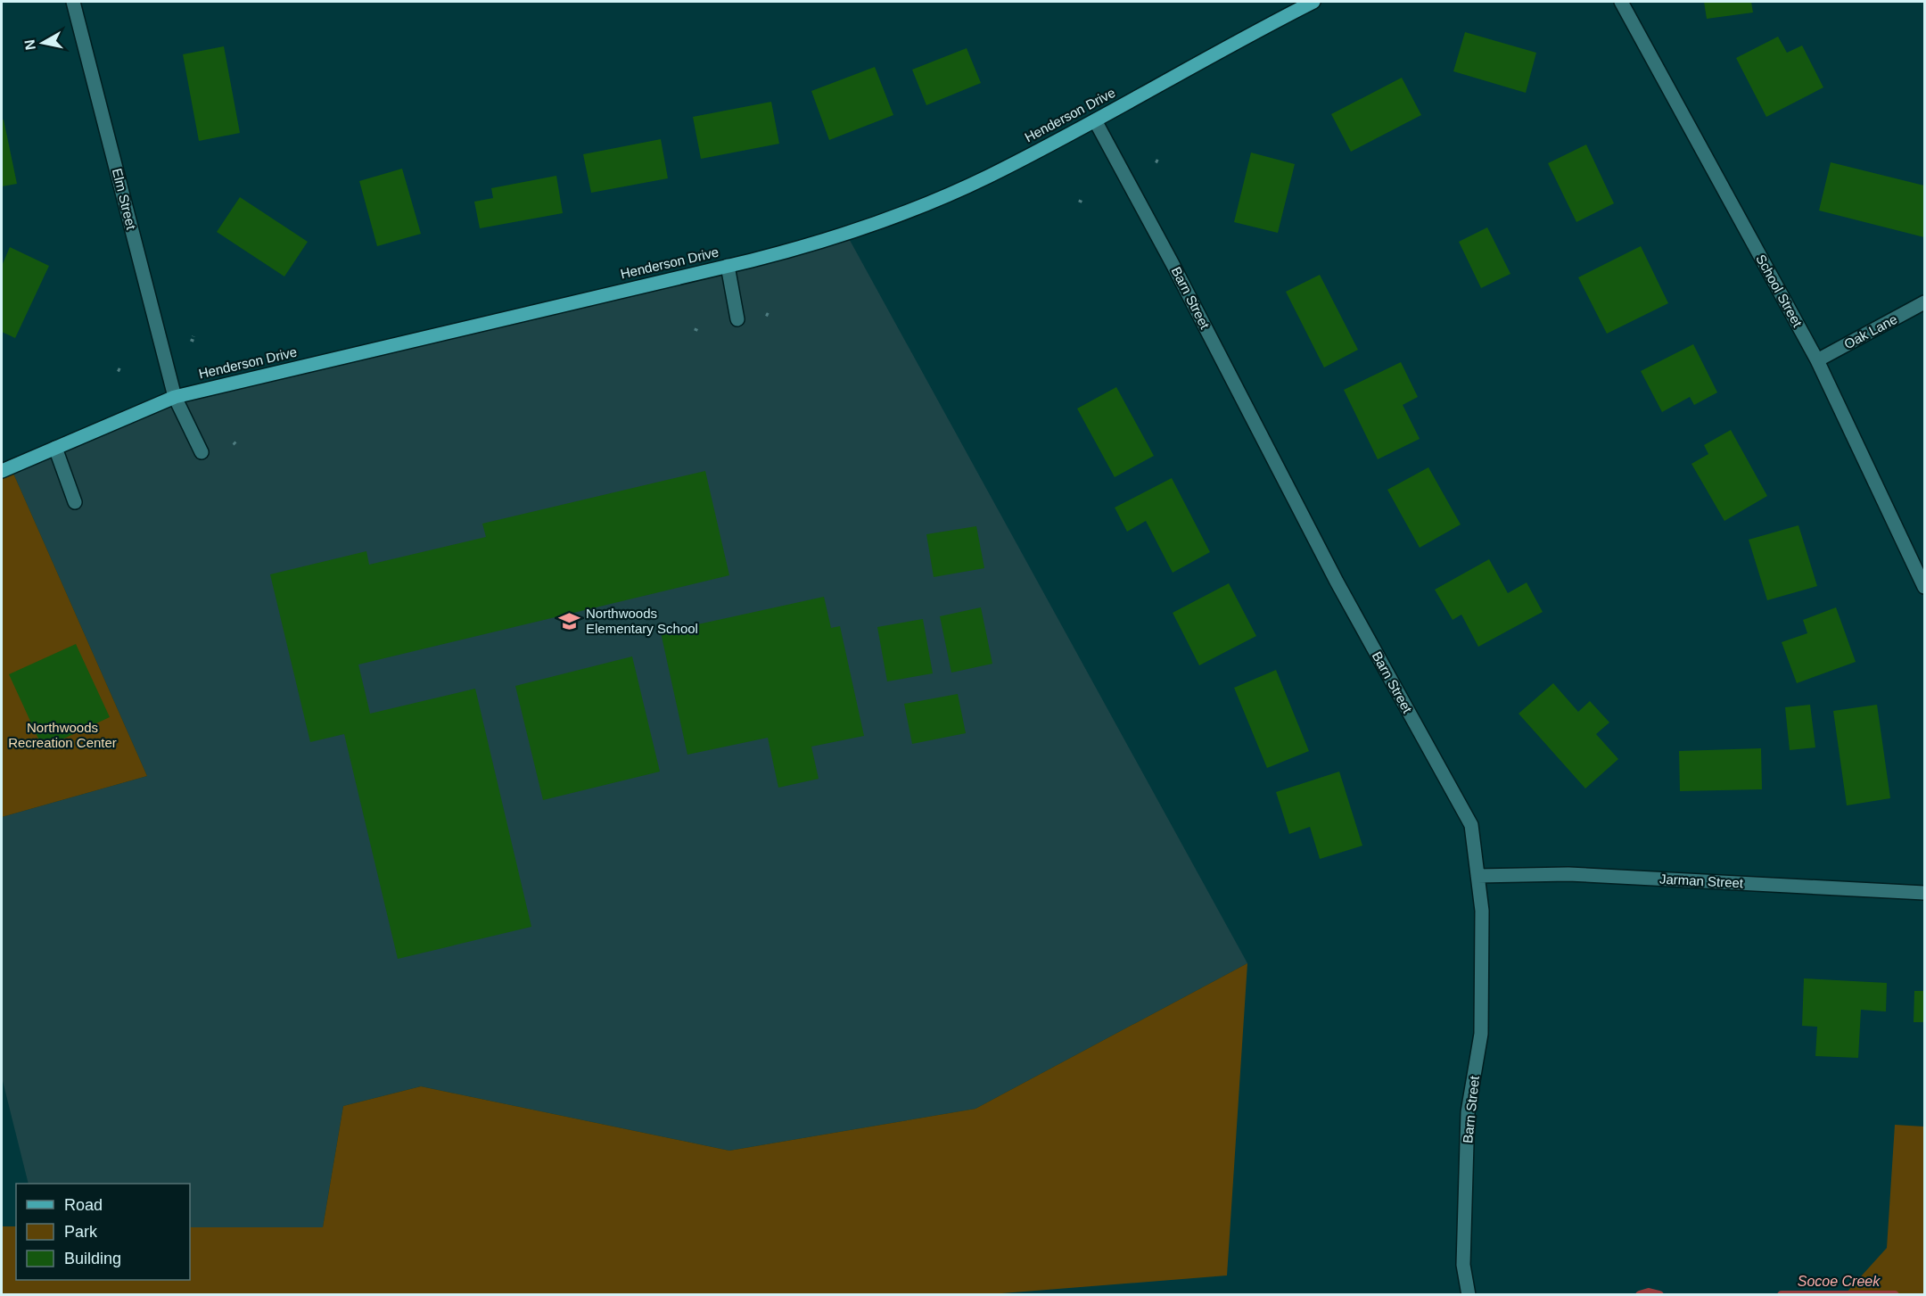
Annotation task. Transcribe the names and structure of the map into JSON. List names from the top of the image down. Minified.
{"streets":{"main road":["Henderson Drive"],"street":["Elm Street","School Street","Barn Street","Oak Lane","Jarman Street"]},"crossings":[["Henderson Drive","Elm Street"],["Henderson Drive","Barn Street"],["School Street","Oak Lane"],["Barn Street","Jarman Street"]],"water":["Socoe Creek"],"parks":["Northwoods Recreation Center"],"places":{"school or university":["Northwoods Elementary School"]},"legend":["Road","Park","Building"],"north":"left"}
